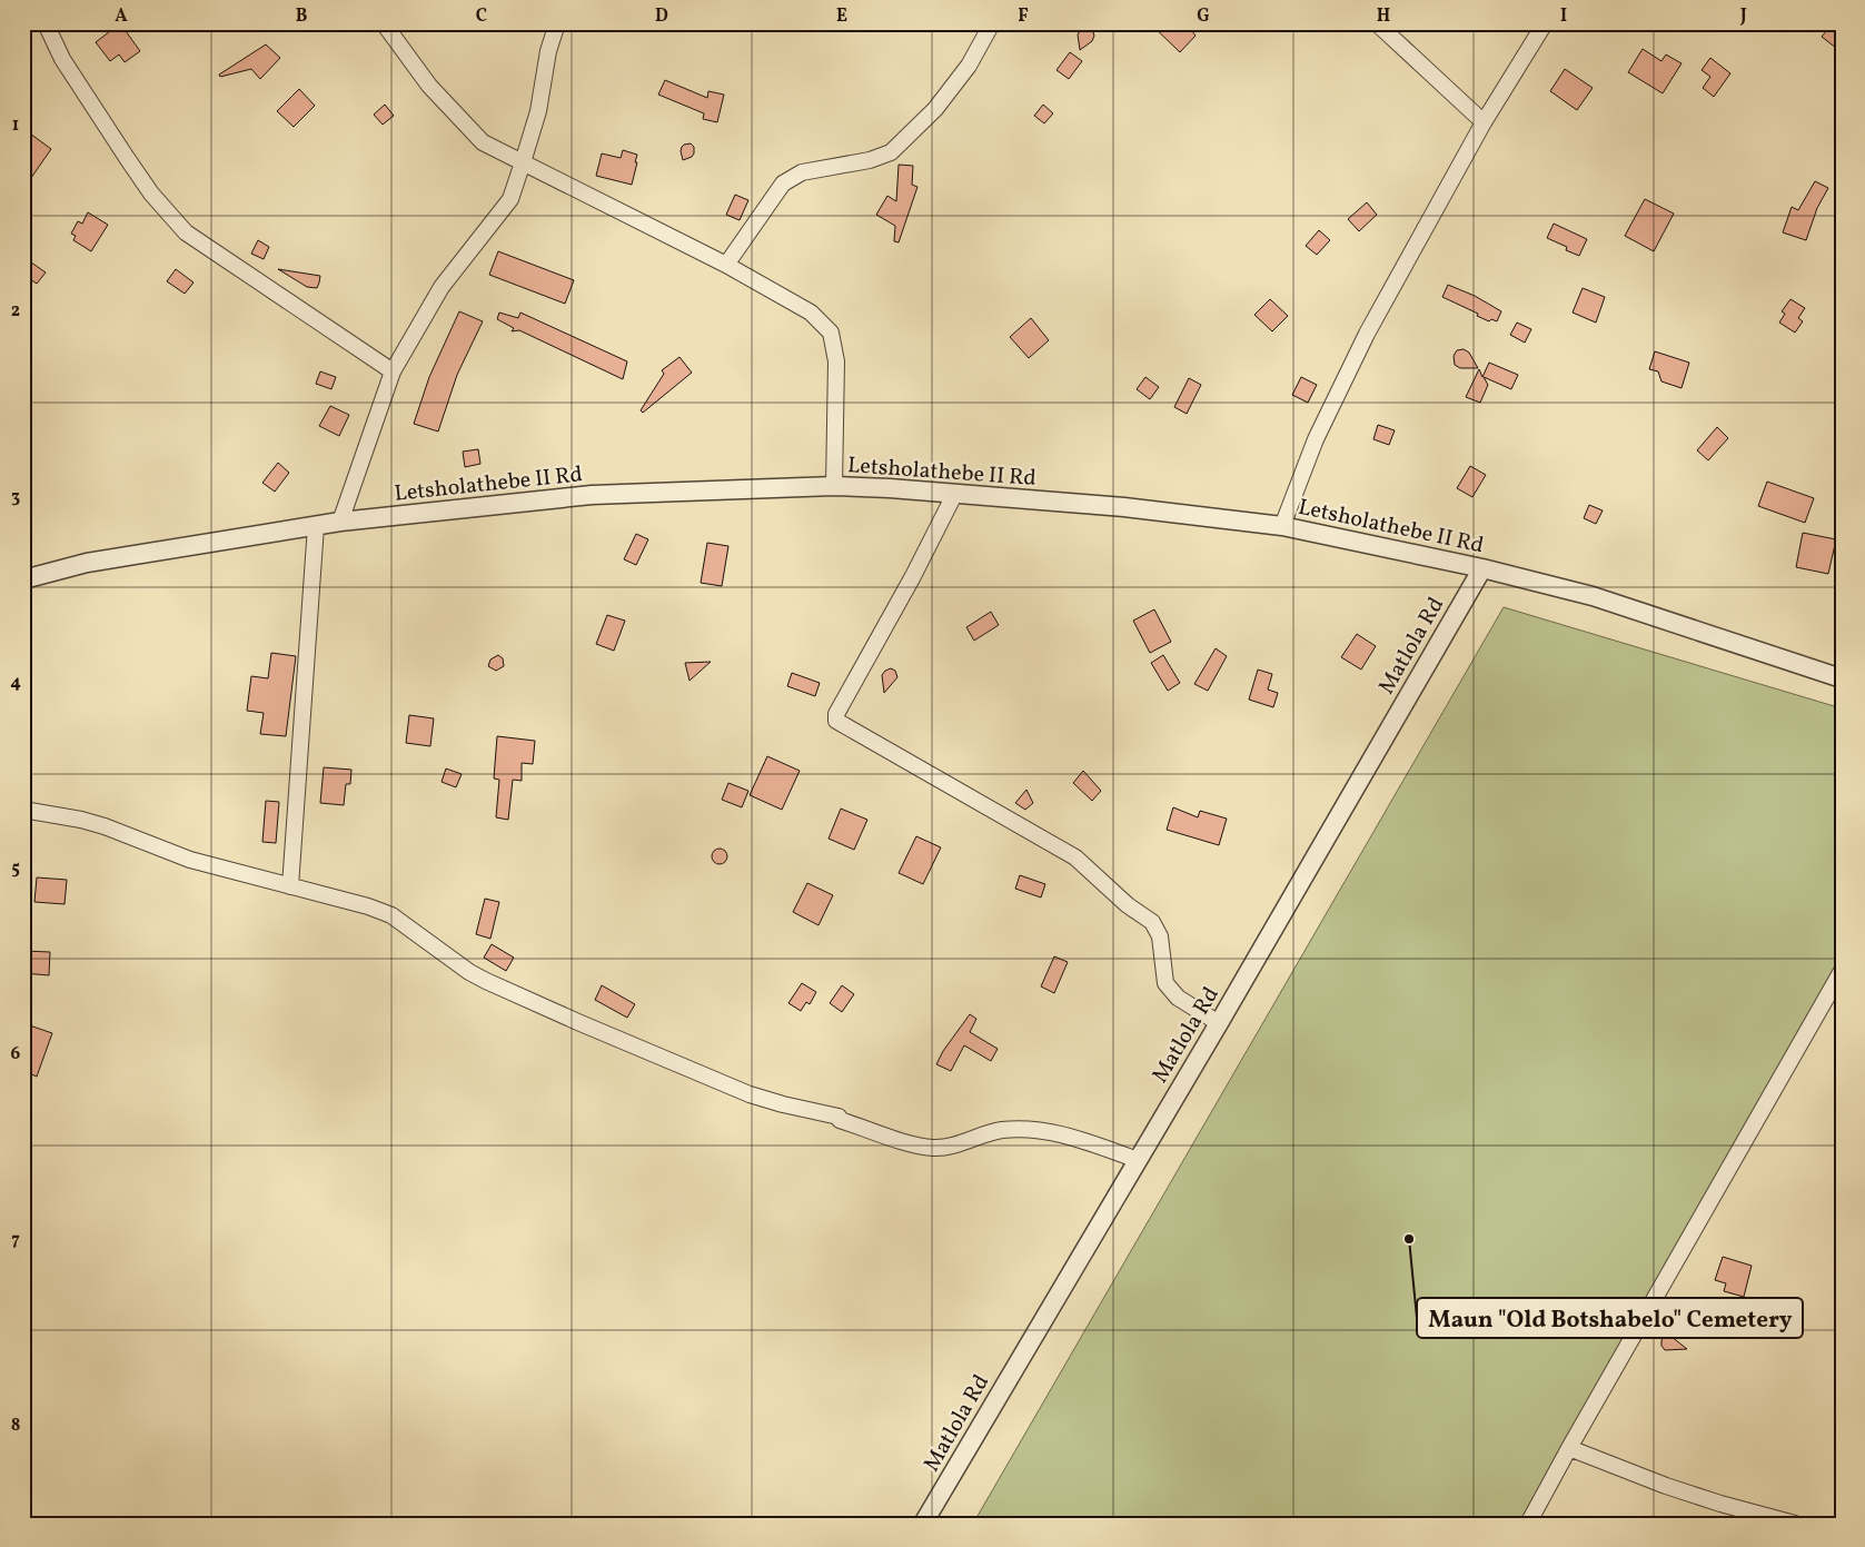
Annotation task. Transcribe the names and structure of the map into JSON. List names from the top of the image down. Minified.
{"streets":{"street":["Letsholathebe II Rd","Matlola Rd"]},"crossings":[["Letsholathebe II Rd","Matlola Rd"]],"places":["Maun \"Old Botshabelo\" Cemetery"],"grid":{"columns":["A","B","C","D","E","F","G","H","I","J"],"rows":["1","2","3","4","5","6","7","8"]}}
